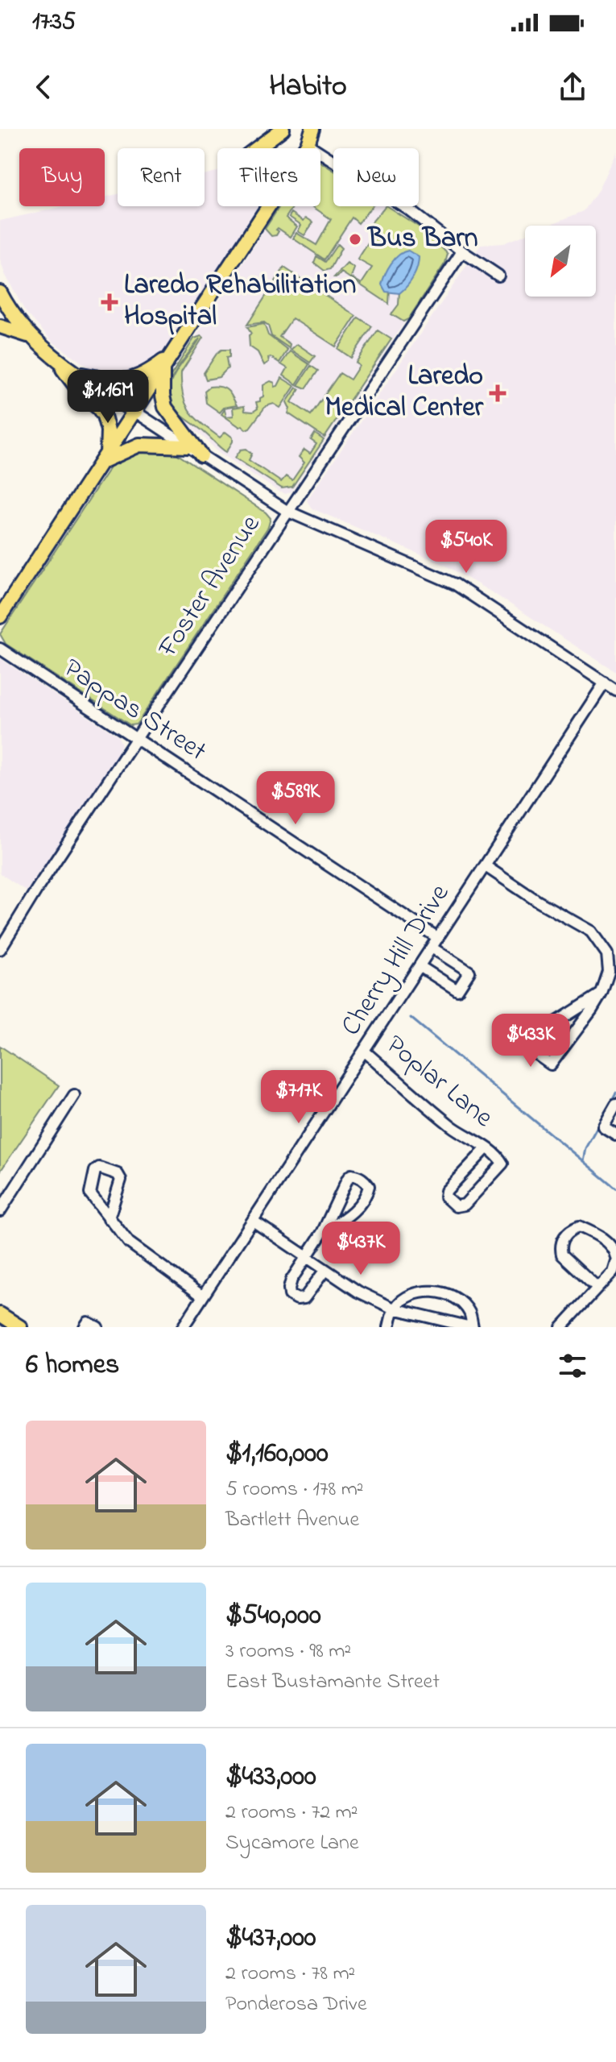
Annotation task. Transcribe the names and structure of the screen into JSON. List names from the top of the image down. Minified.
{"streets":{"street":["Foster Avenue","Pappas Street","Cherry Hill Drive","Poplar Lane"]},"crossings":[["Foster Avenue","Pappas Street"],["Pappas Street","Cherry Hill Drive"],["Cherry Hill Drive","Poplar Lane"]],"places":{"other":["Bus Barn"],"health":["Laredo Rehabilitation Hospital","Laredo Medical Center"]},"north":"bottom left","page":{"status":"17:35","header":"Habito","chip":["Buy","Rent","Filters","New"],"price":["$1.16M","$540K","$589K","$433K","$717K","$437K"],"heading":"6 homes","list":[{"name":"$1,160,000","note":"5 rooms · 178 m² · Bartlett Avenue"},{"name":"$540,000","note":"3 rooms · 98 m² · East Bustamante Street"},{"name":"$433,000","note":"2 rooms · 72 m² · Sycamore Lane"},{"name":"$437,000","note":"2 rooms · 78 m² · Ponderosa Drive"}]}}
